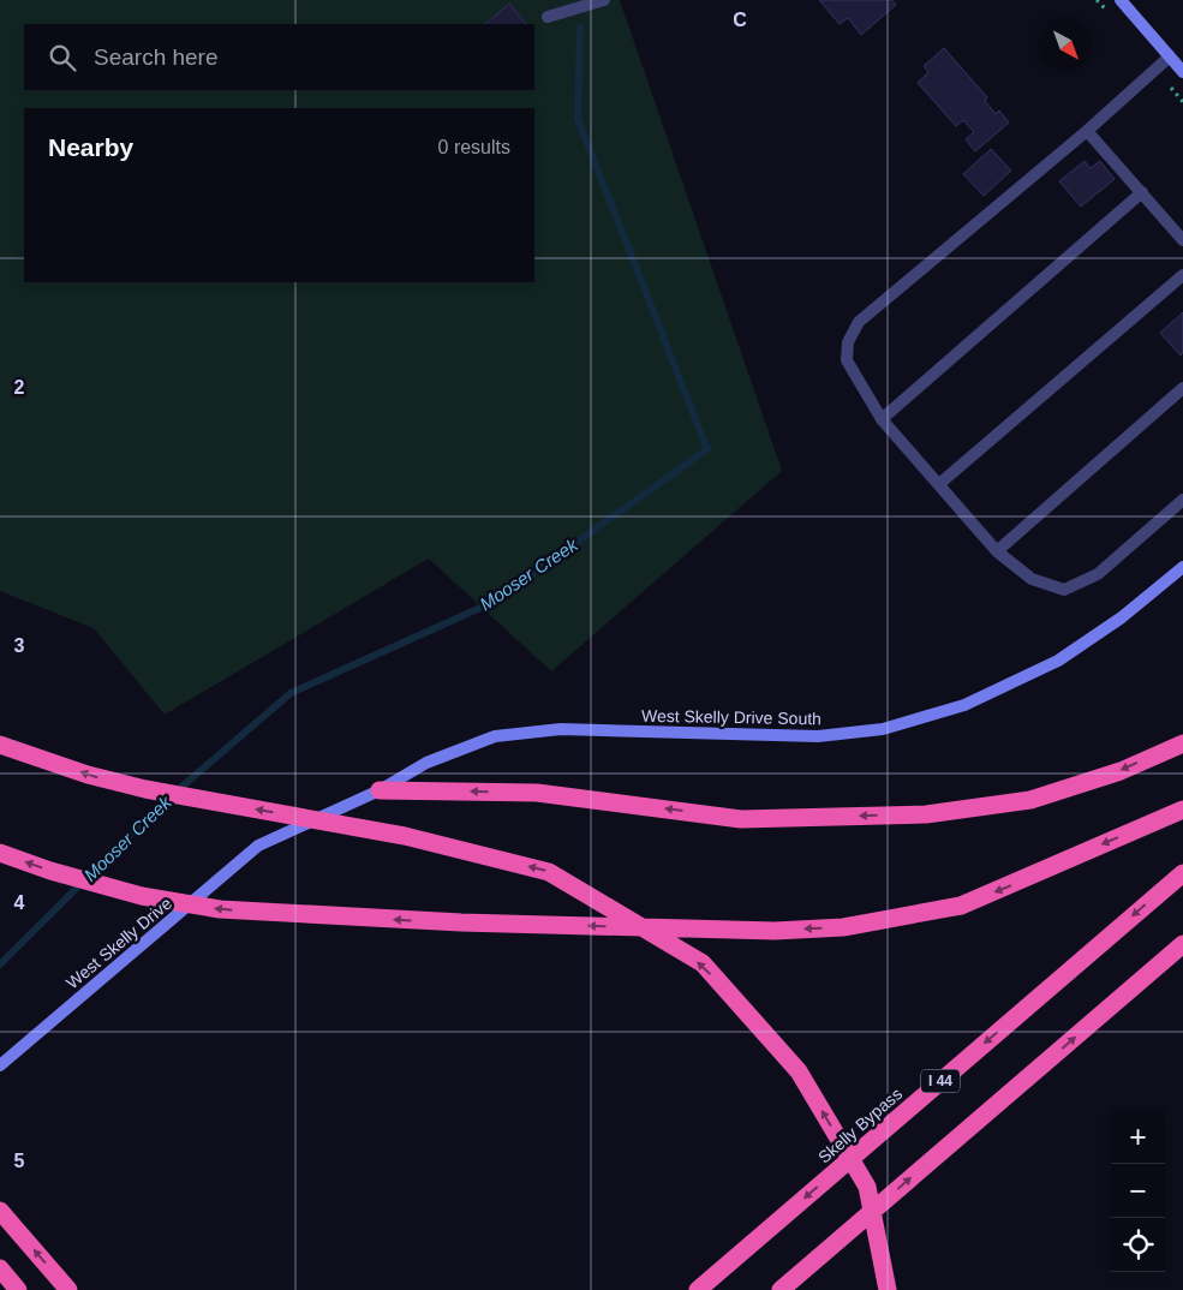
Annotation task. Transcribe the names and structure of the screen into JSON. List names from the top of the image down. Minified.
{"streets":{"highway":["I 44","Skelly Bypass"],"street":["West Skelly Drive South","West Skelly Drive"]},"crossings":[["West Skelly Drive South","West Skelly Drive"]],"water":["Mooser Creek"],"north":"bottom right","page":{"search":"Search here","heading":["Nearby","0 results"],"map_buttons":["+","−"]},"grid":{"columns":["C"],"rows":["2","3","4","5"]}}
